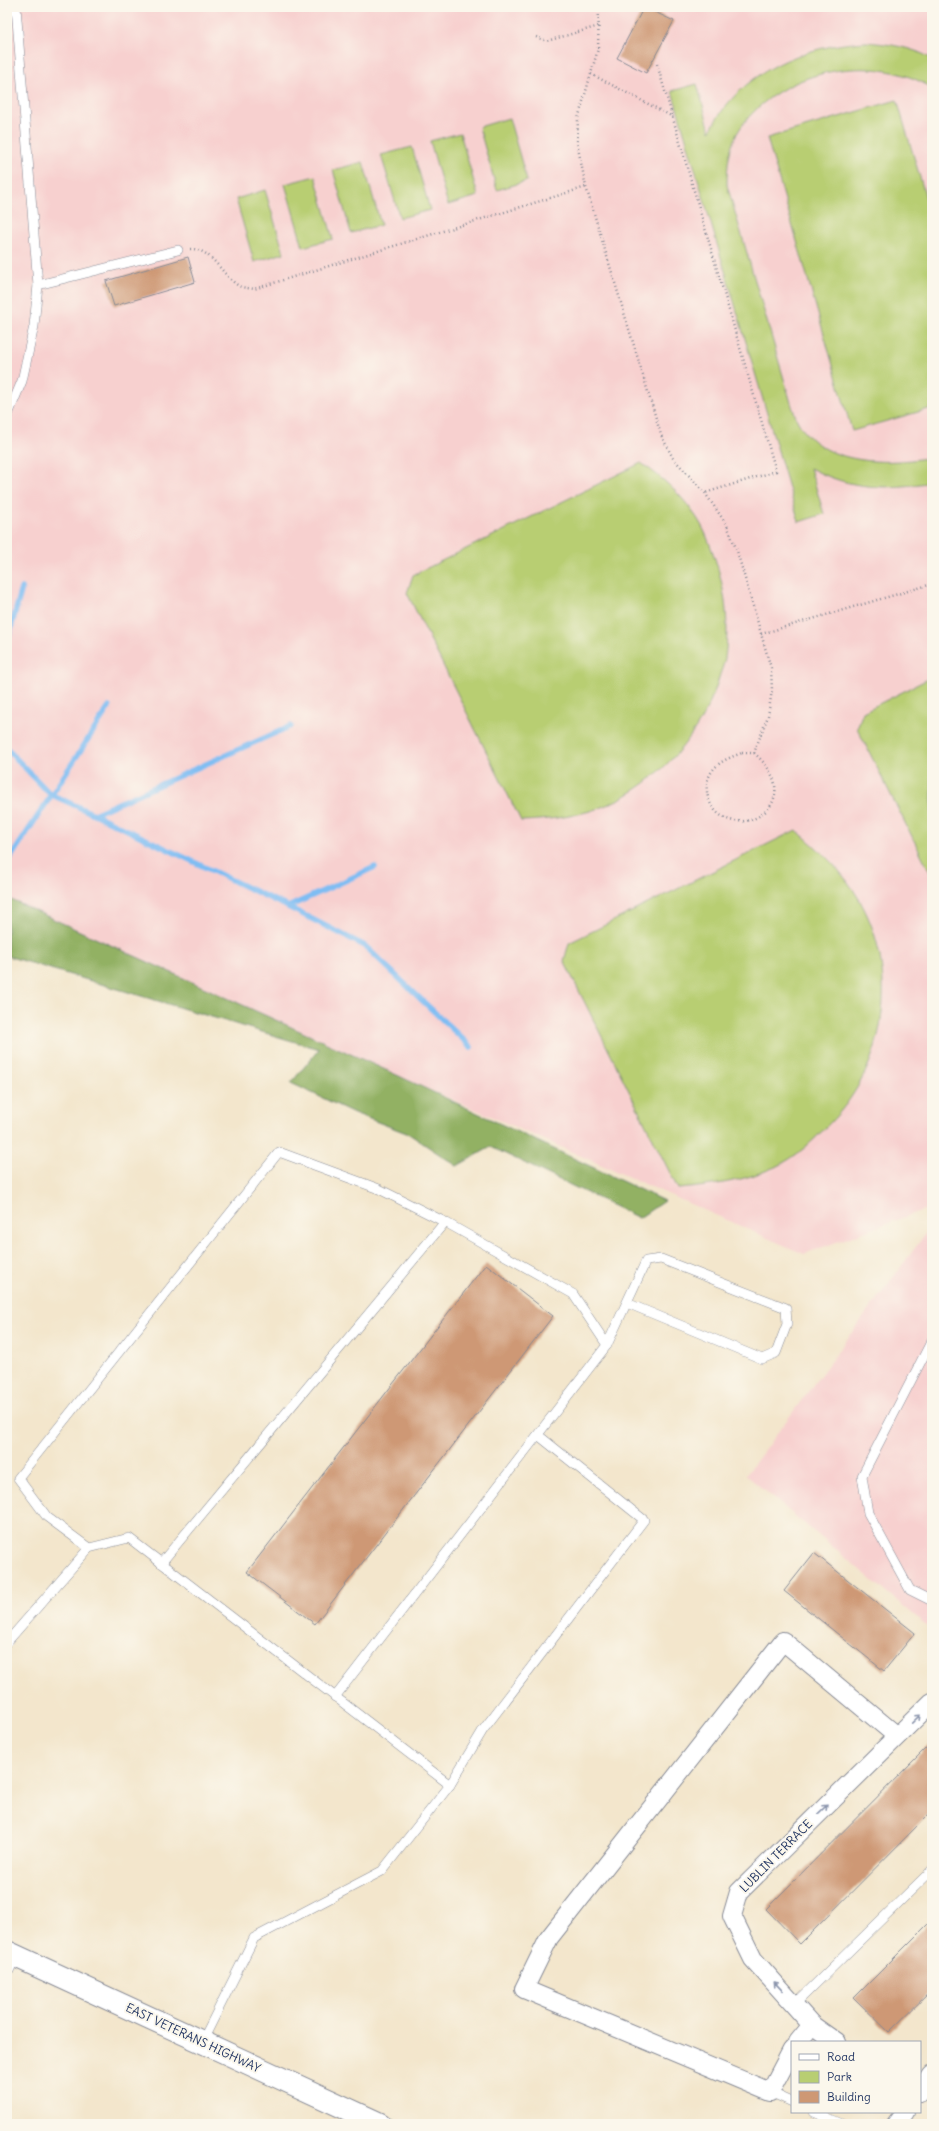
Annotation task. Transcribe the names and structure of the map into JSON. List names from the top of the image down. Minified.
{"streets":{"main road":["EAST VETERANS HIGHWAY"],"street":["LUBLIN TERRACE"]},"one_way":["LUBLIN TERRACE"],"legend":["Road","Park","Building"]}
